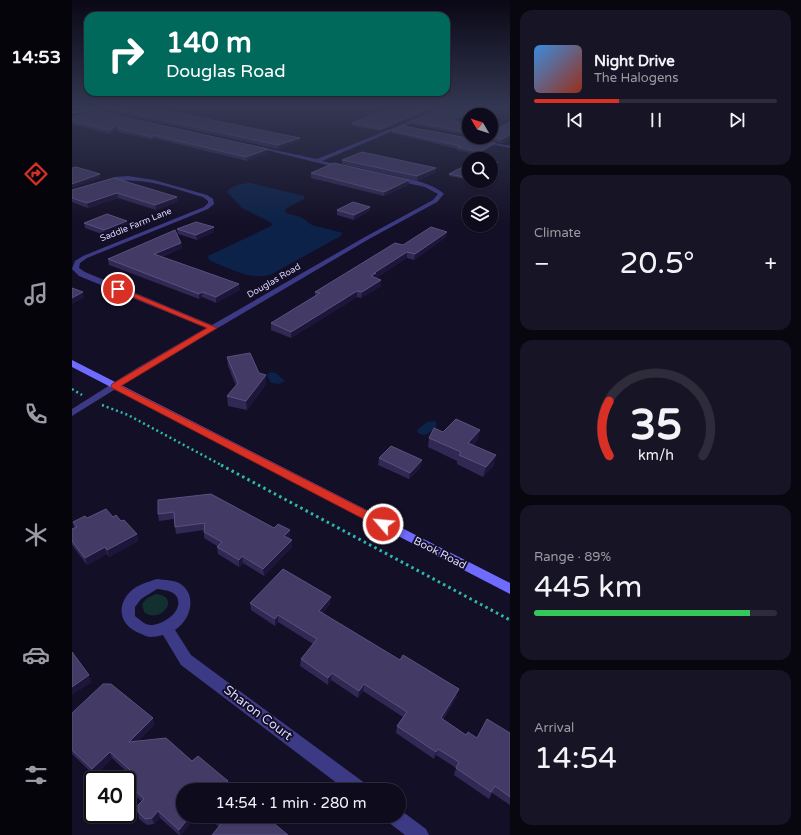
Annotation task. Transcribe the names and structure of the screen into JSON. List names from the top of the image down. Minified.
{"streets":{"street":["Saddle Farm Lane","Douglas Road","Book Road","Sharon Court"]},"crossings":[["Saddle Farm Lane","Douglas Road"],["Douglas Road","Book Road"]],"north":"top left","page":{"tabs":"14:53","turn":["140 m","Douglas Road"],"song":["Night Drive","The Halogens"],"tile":["Climate",["Range · 89%","445 km"],["Arrival","14:54"]],"heat":["−","20.5°","+"],"limit":"40","trip":"14:54 · 1 min · 280 m","gauge":["35","km/h"]}}
